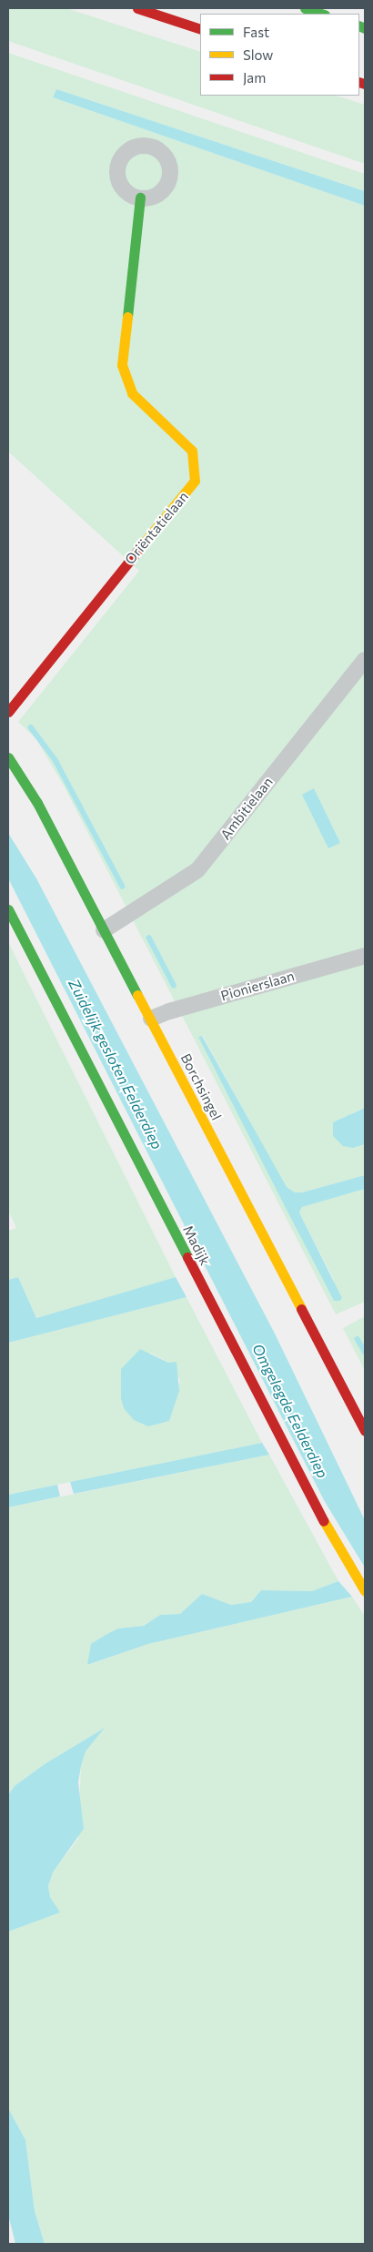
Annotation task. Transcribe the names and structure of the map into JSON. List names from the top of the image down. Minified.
{"streets":{"main road":["Oriëntatielaan","Borchsingel","Madijk"],"street":["Ambitielaan","Pionierslaan"]},"crossings":[["Ambitielaan","Borchsingel"],["Pionierslaan","Borchsingel"]],"water":["Zuidelijk gesloten Eelderdiep","Omgelegde Eelderdiep"],"legend":["Fast","Slow","Jam"]}
